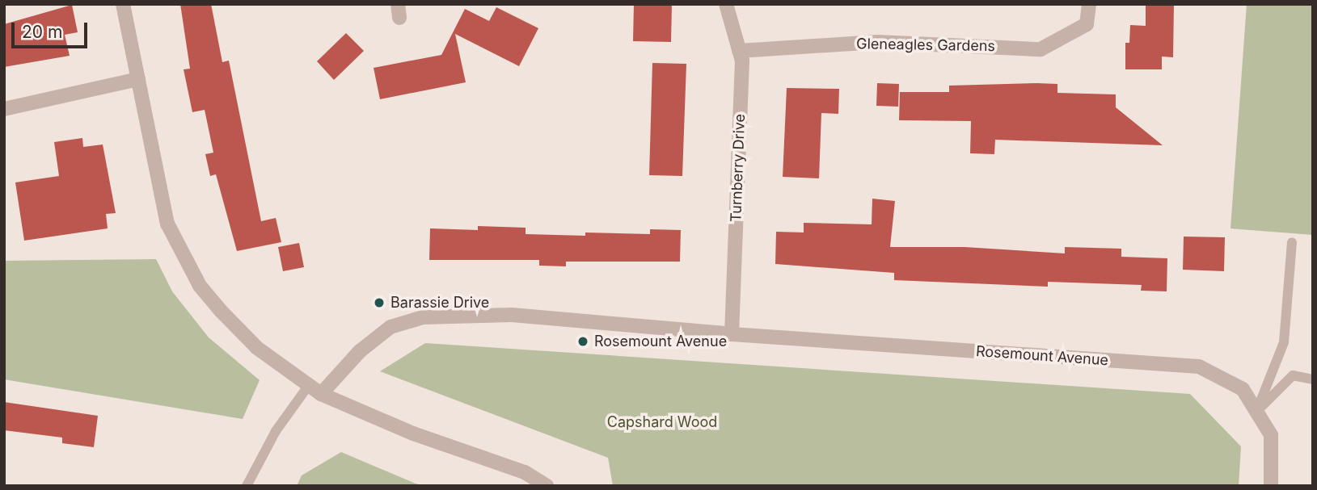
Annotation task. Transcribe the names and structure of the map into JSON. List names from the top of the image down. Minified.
{"streets":{"street":["Gleneagles Gardens","Turnberry Drive","Rosemount Avenue"]},"crossings":[["Gleneagles Gardens","Turnberry Drive"],["Turnberry Drive","Rosemount Avenue"]],"parks":["Capshard Wood"],"places":["Barassie Drive","Rosemount Avenue"],"scale_bar":"20 m"}
